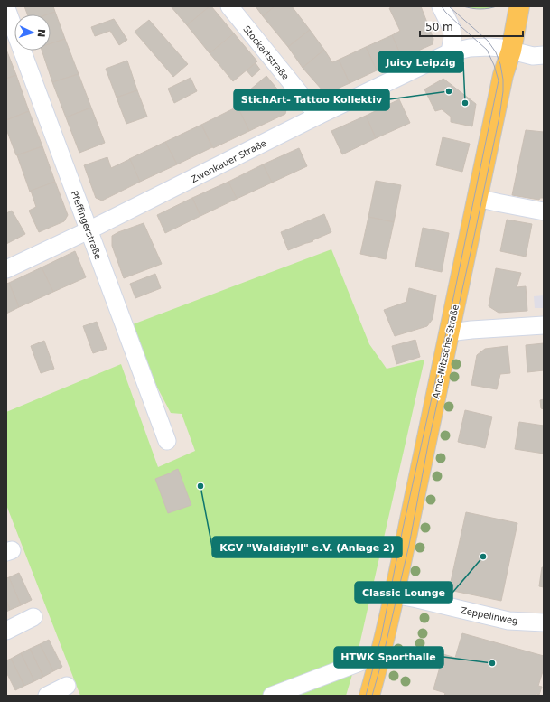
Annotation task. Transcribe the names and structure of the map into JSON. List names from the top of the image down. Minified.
{"streets":{"main road":["Arno-Nitzsche-Straße"],"street":["Stockartstraße","Zwenkauer Straße","Pfeffingerstraße","Zeppelinweg"]},"crossings":[["Stockartstraße","Zwenkauer Straße"],["Zwenkauer Straße","Pfeffingerstraße"],["Zwenkauer Straße","Arno-Nitzsche-Straße"],["Arno-Nitzsche-Straße","Zeppelinweg"]],"places":["StichArt- Tattoo Kollektiv","Juicy Leipzig","KGV \"Waldidyll\" e.V. (Anlage 2)","Classic Lounge","HTWK Sporthalle"],"scale_bar":"50 m","north":"right"}
